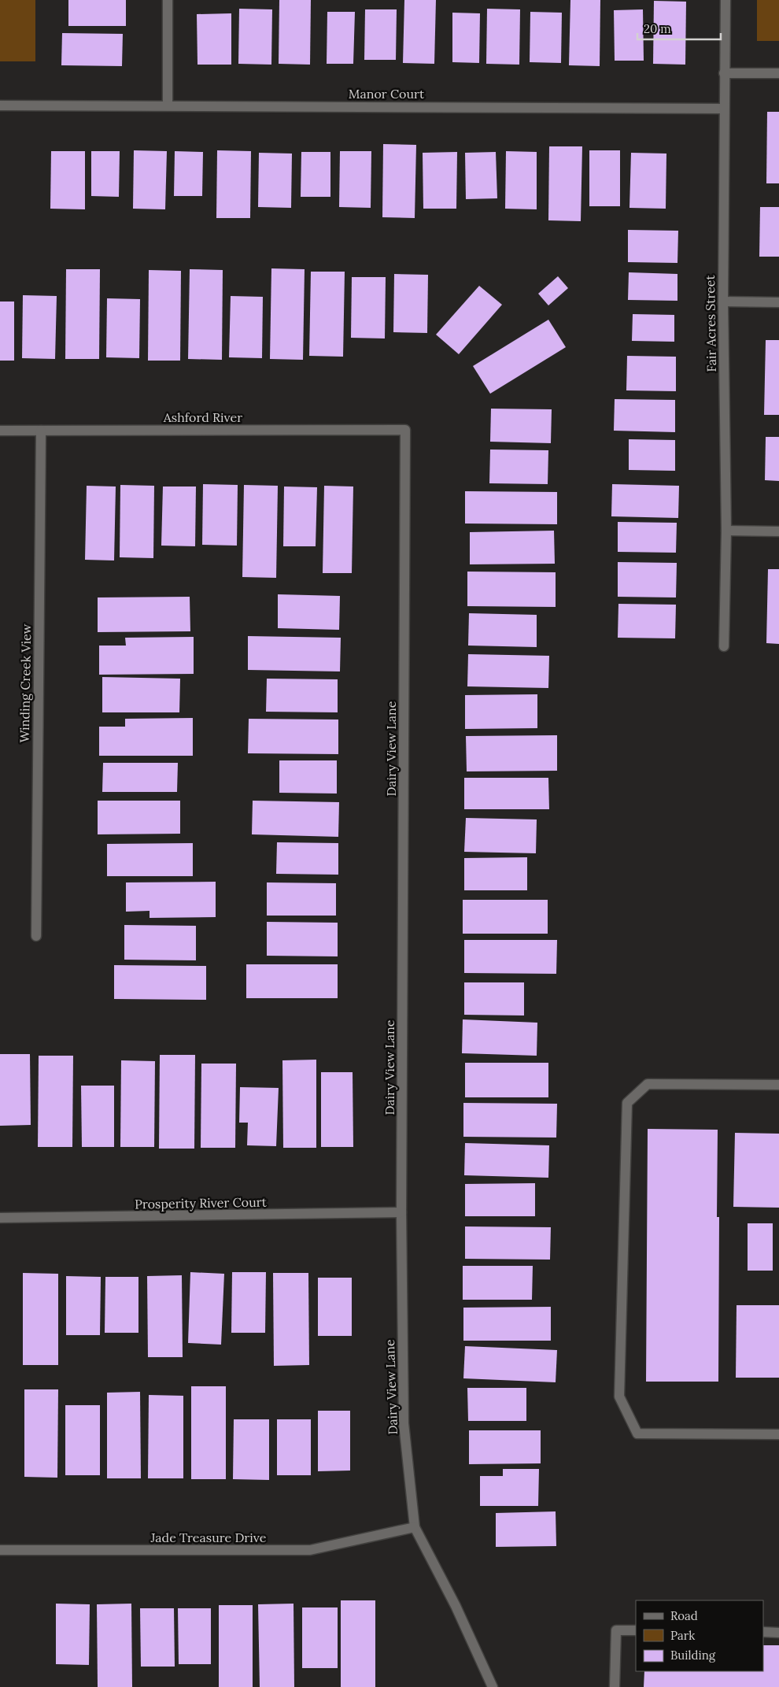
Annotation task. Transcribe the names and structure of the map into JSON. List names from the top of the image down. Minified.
{"streets":{"street":["Manor Court","Fair Acres Street","Ashford River","Winding Creek View","Dairy View Lane","Prosperity River Court","Jade Treasure Drive"]},"crossings":[["Manor Court","Fair Acres Street"],["Ashford River","Winding Creek View"],["Ashford River","Dairy View Lane"],["Dairy View Lane","Prosperity River Court"],["Dairy View Lane","Jade Treasure Drive"]],"legend":["Road","Park","Building"],"scale_bar":"20 m"}
